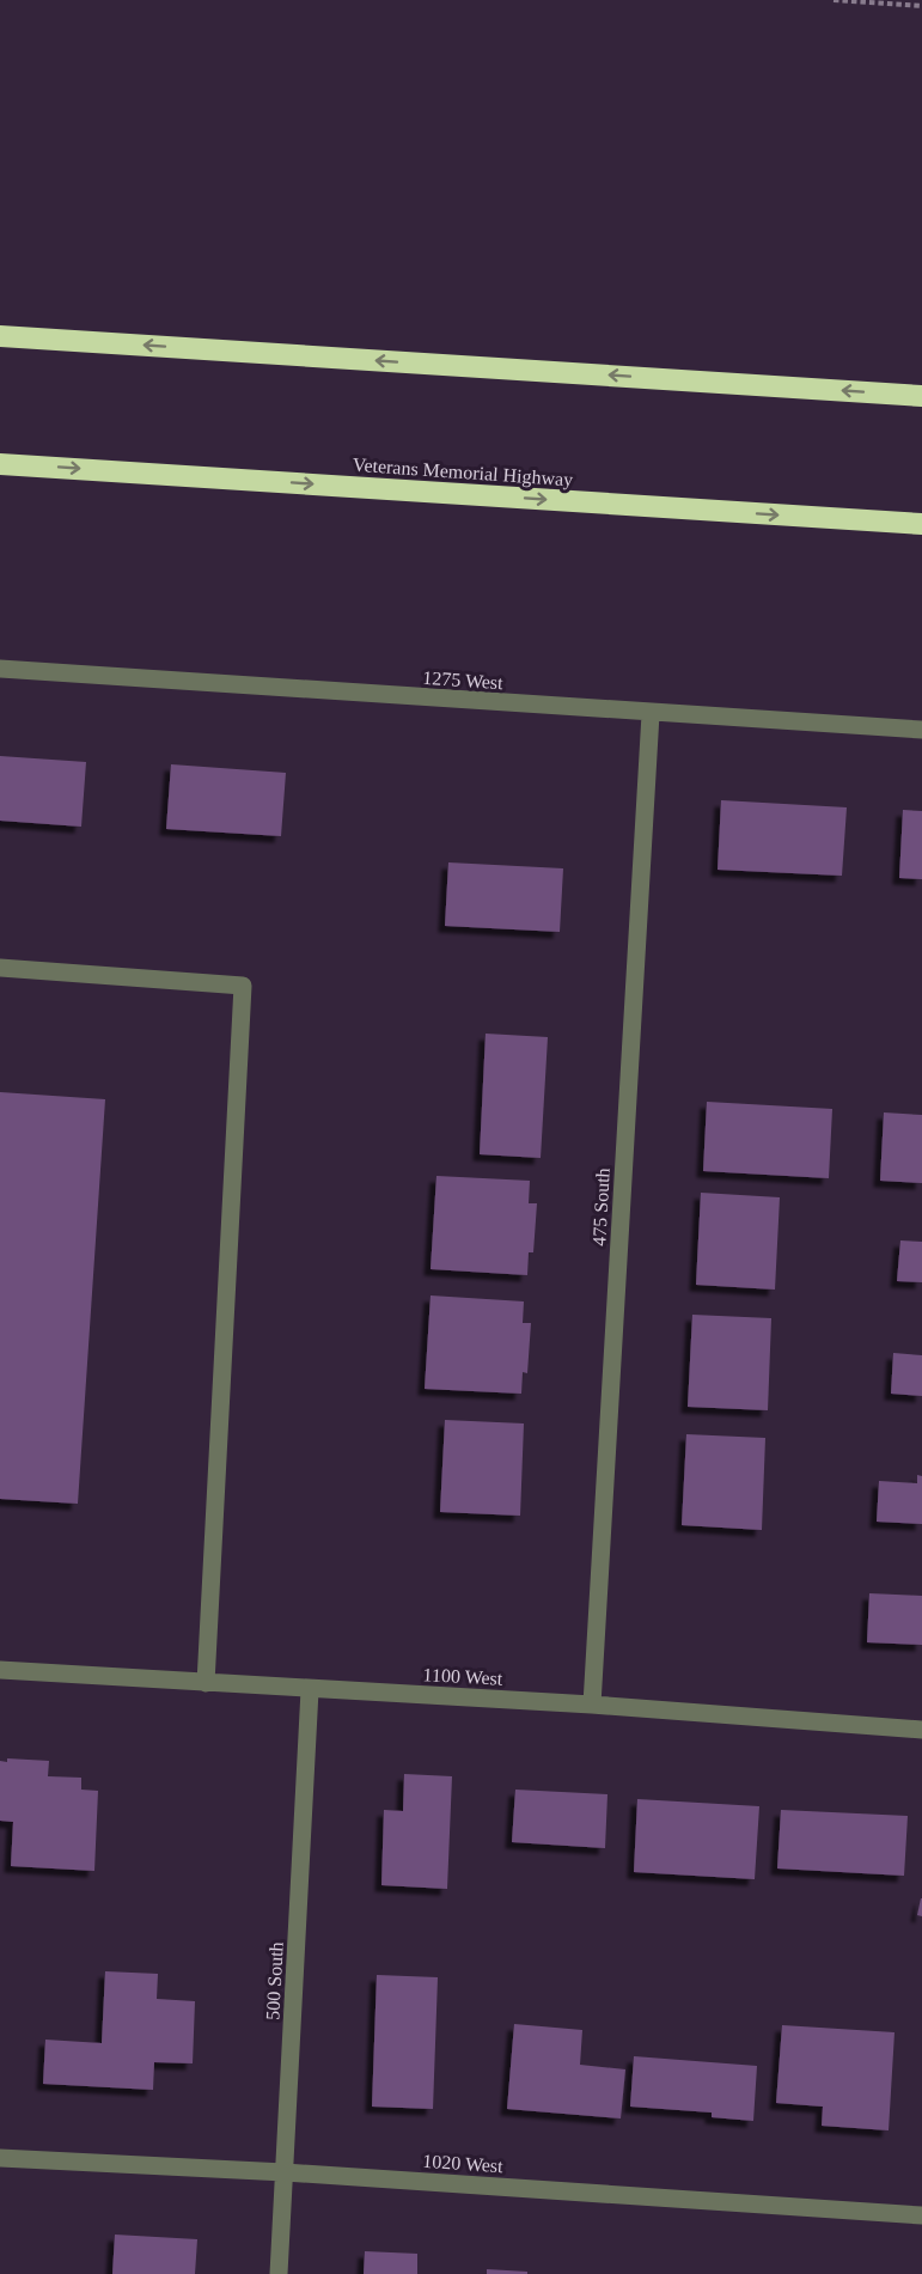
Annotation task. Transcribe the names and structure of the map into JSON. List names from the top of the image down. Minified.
{"streets":{"highway":["Veterans Memorial Highway"],"street":["1275 West","475 South","1100 West","500 South","1020 West"]},"crossings":[["1275 West","475 South"],["475 South","1100 West"],["1100 West","500 South"],["500 South","1020 West"]]}
